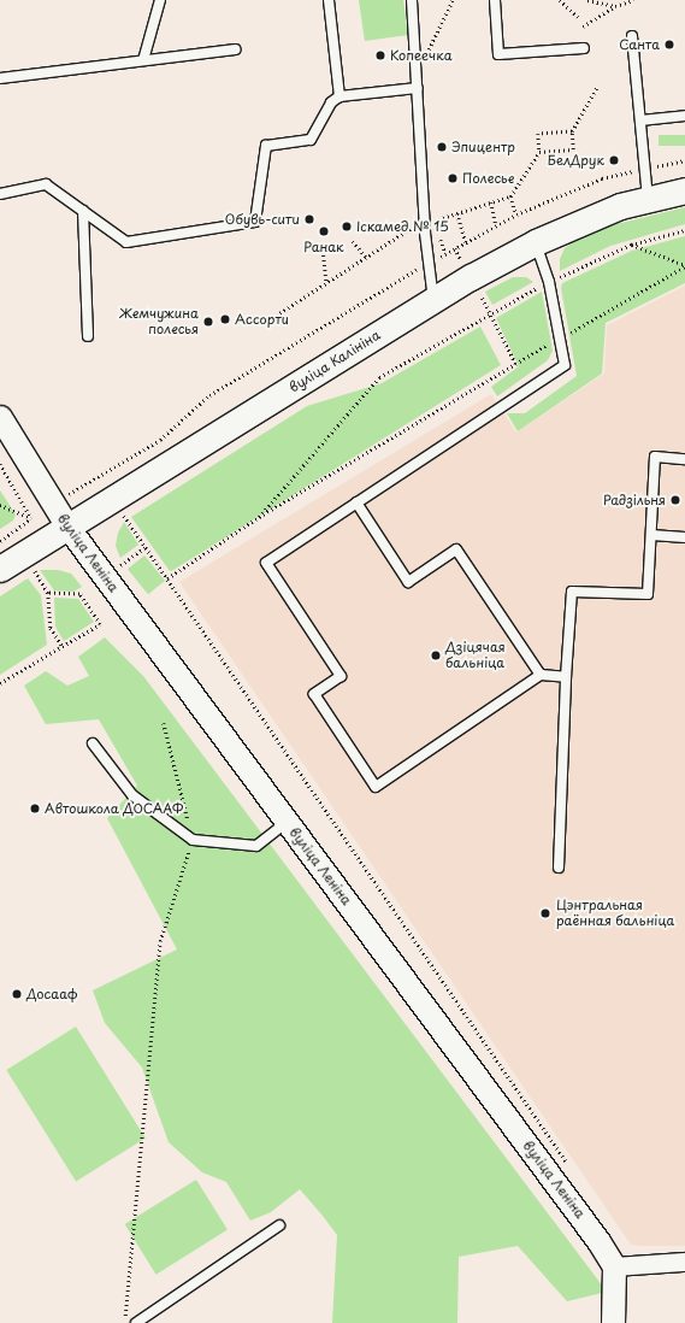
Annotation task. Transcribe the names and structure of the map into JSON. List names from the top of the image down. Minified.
{"streets":{"main road":["вуліца Калініна"],"street":["вуліца Леніна"]},"crossings":[["вуліца Калініна","вуліца Леніна"]],"places":["Санта","Копеечка","Эпицентр","БелДрук","Полесье","Обувь-сити","Іскамед № 15","Ранак","Ассорти","Жемчужина полесья","Радзільня","Дзіцячая бальніца","Автошкола ДОСААФ","Цэнтральная раённая бальніца","Досааф"]}
